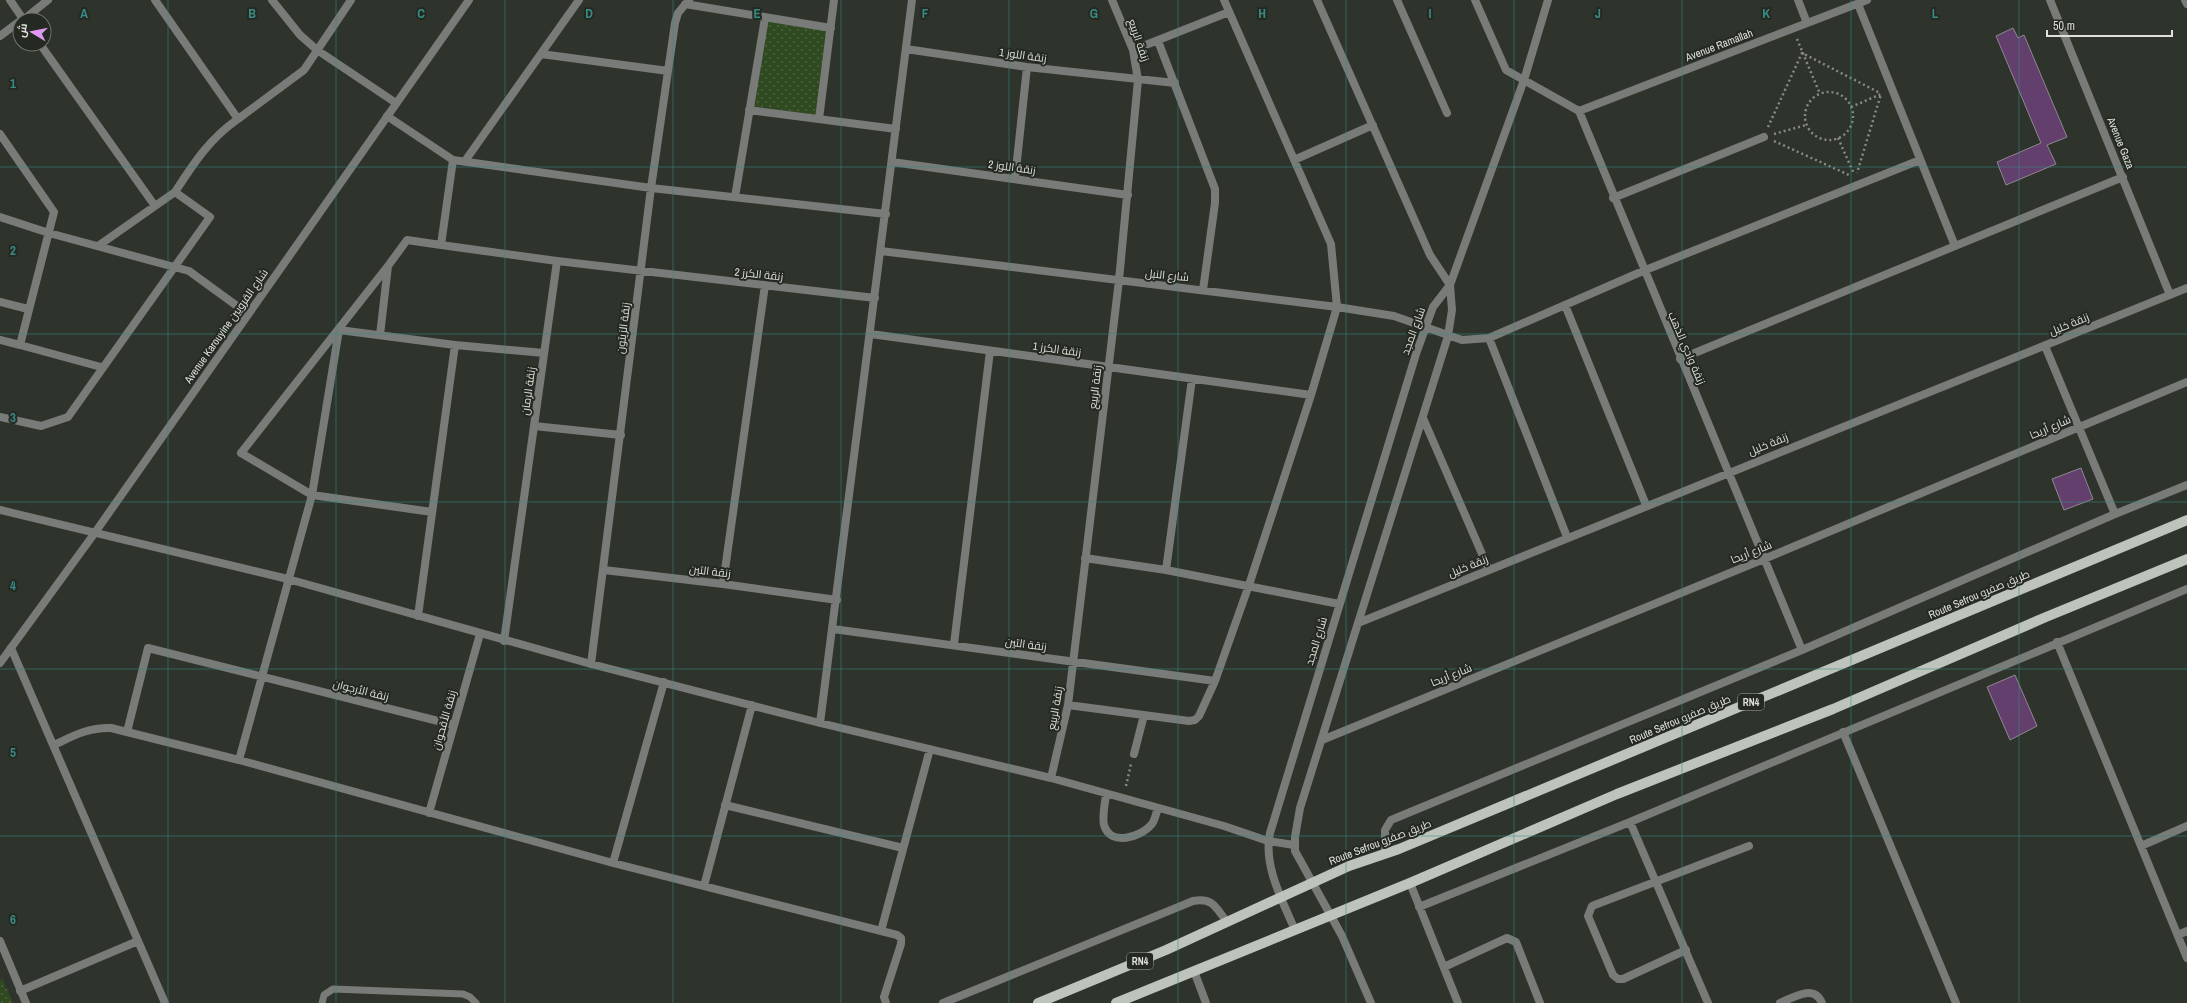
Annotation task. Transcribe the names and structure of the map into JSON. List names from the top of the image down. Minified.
{"streets":{"main road":["Route Sefrou طريق صفرو","RN4"],"street":["زنقة الربيع","Avenue Ramallah","زنقة اللوز 1","Avenue Gaza","زنقة اللوز 2","زنقة الكرز 2","شارع النبل","زنقة خليل","Avenue Karouyine شارع القرويين","زنقة الزيتون","شارع المجد","زنقة وادي الذهب","زنقة الكرز 1","زنقة الرمان","شارع أريحا","زنقة التين","زنقة الأرجوان","زنقة الأقحوان"]},"crossings":[["زنقة الربيع","زنقة اللوز 1"],["زنقة الربيع","زنقة اللوز 2"],["زنقة الربيع","شارع النبل"],["زنقة الربيع","زنقة الكرز 1"],["زنقة الربيع","زنقة التين"],["Avenue Ramallah","زنقة وادي الذهب"],["Avenue Gaza","زنقة خليل"],["زنقة الكرز 2","زنقة الزيتون"],["زنقة الكرز 2","زنقة الرمان"],["شارع النبل","شارع المجد"],["شارع النبل","زنقة وادي الذهب"],["زنقة خليل","زنقة وادي الذهب"],["زنقة الزيتون","زنقة التين"],["شارع المجد","RN4"],["زنقة وادي الذهب","شارع أريحا"],["Route Sefrou طريق صفرو","RN4"],["زنقة الأرجوان","زنقة الأقحوان"]],"scale_bar":"50 m","north":"left","grid":{"columns":["A","B","C","D","E","F","G","H","I","J","K","L"],"rows":["1","2","3","4","5","6"]}}
